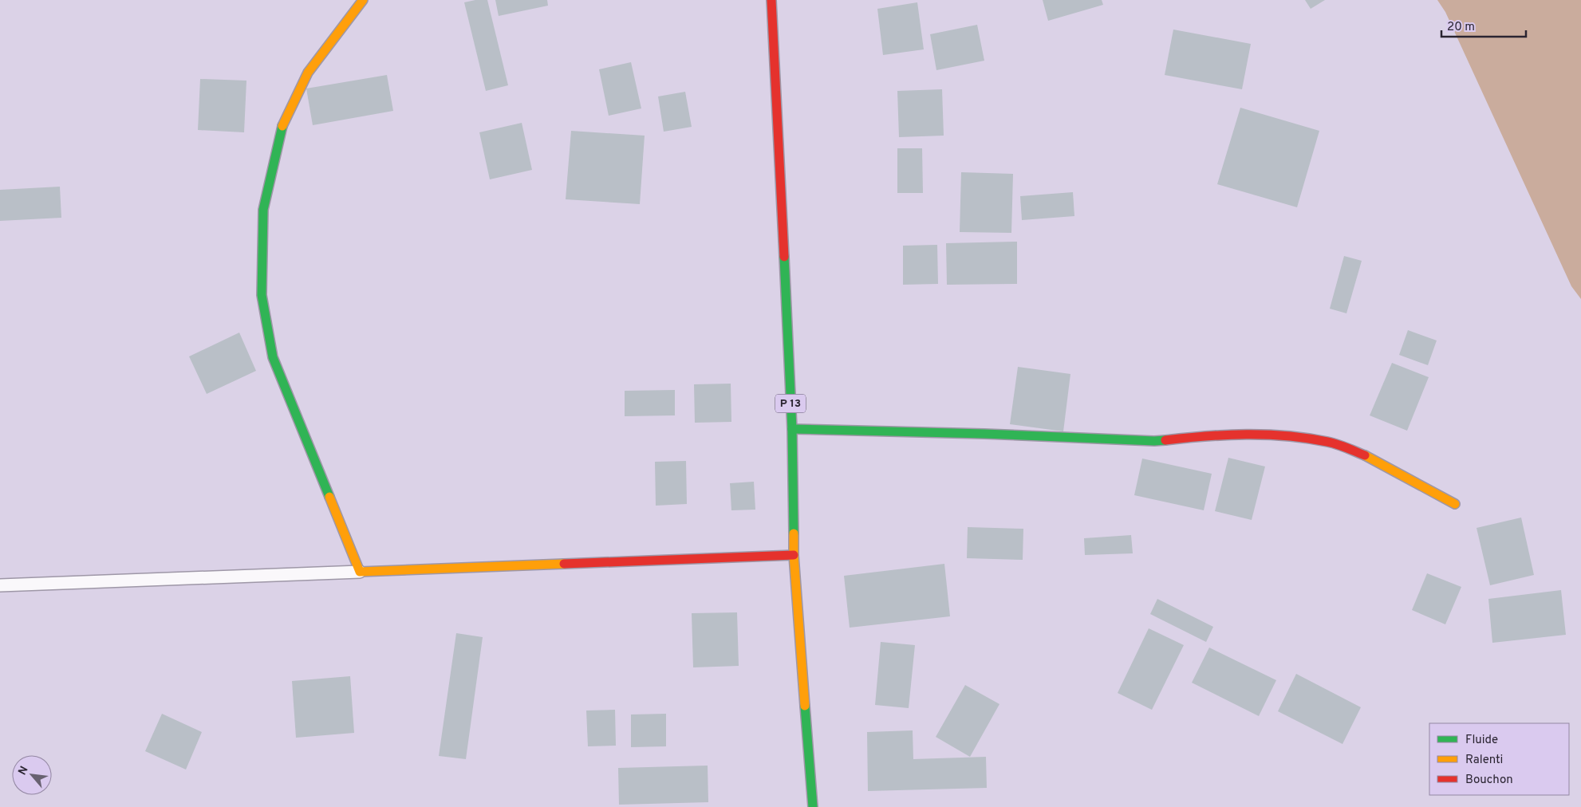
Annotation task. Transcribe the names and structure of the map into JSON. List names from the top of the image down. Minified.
{"streets":{"street":["P 13"]},"legend":["Fluide","Ralenti","Bouchon"],"scale_bar":"20 m","north":"top left"}
